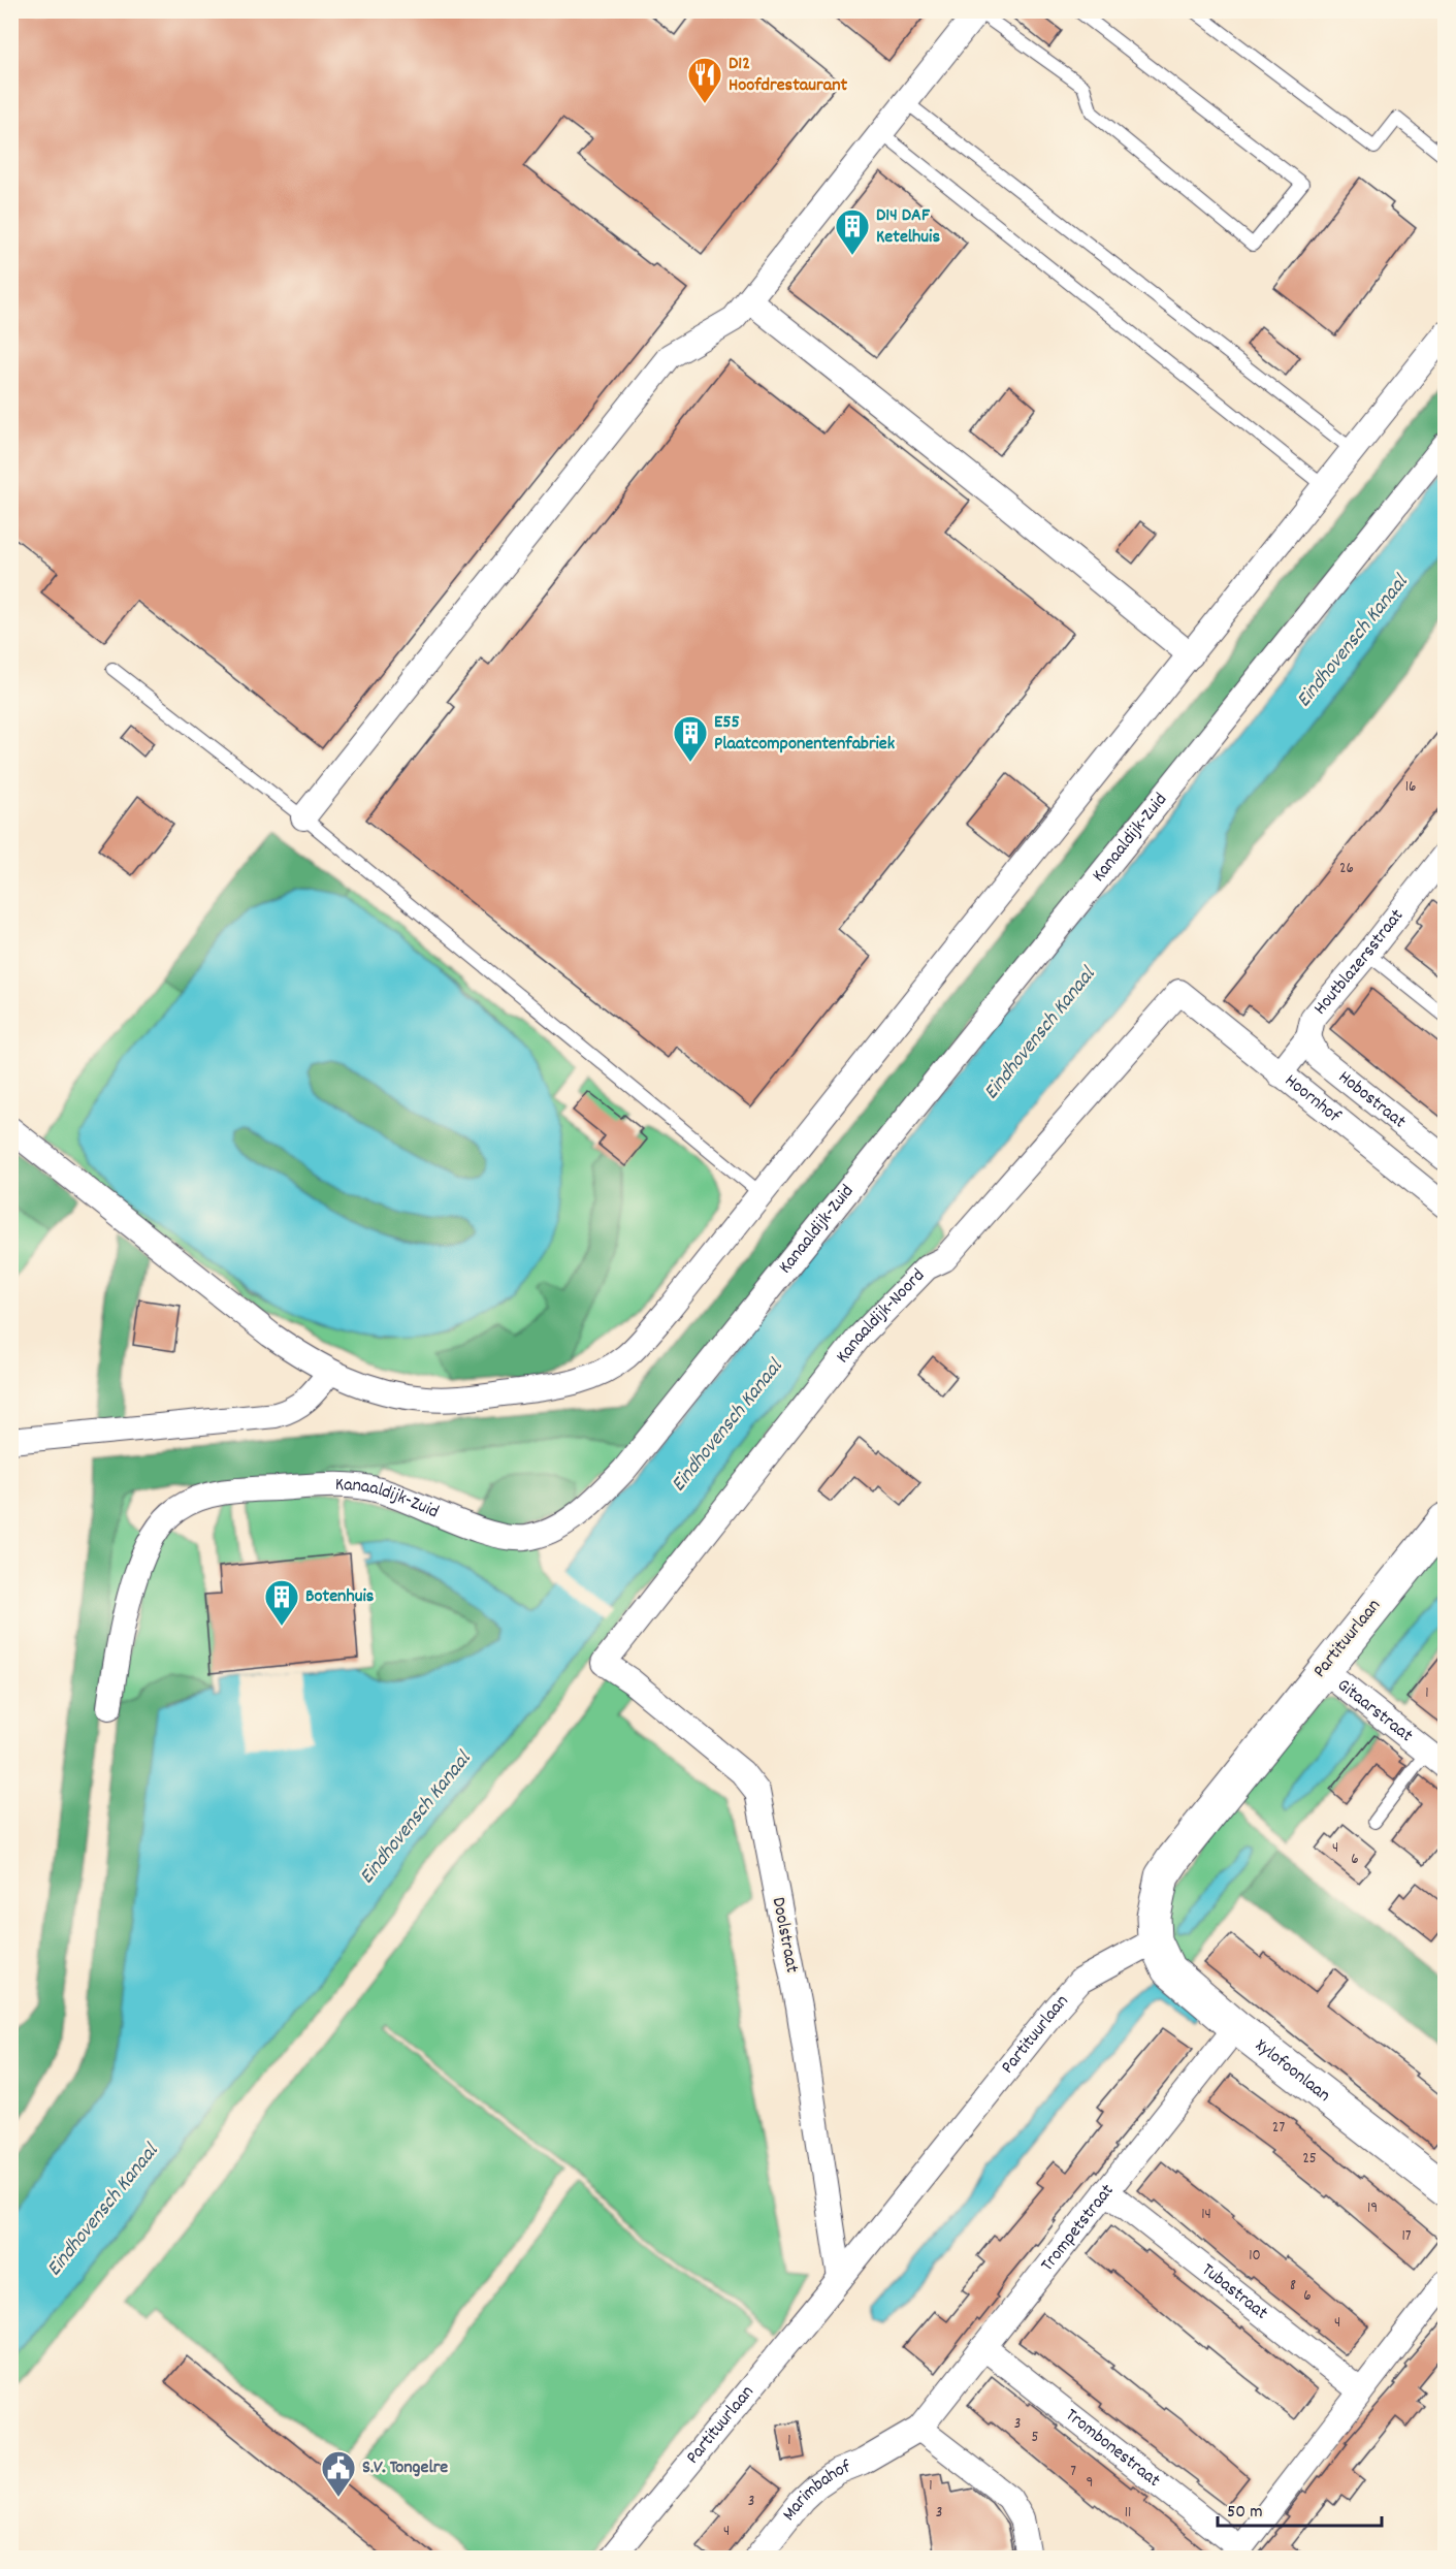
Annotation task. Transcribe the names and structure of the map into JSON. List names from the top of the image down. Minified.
{"streets":{"street":["Kanaaldijk-Zuid","Houtblazersstraat","Hoornhof","Hobostraat","Kanaaldijk-Noord","Partituurlaan","Gitaarstraat","Doolstraat","Xylofoonlaan","Trompetstraat","Tubastraat","Trombonestraat","Marimbahof"]},"crossings":[["Houtblazersstraat","Hoornhof"],["Houtblazersstraat","Hobostraat"],["Hoornhof","Kanaaldijk-Noord"],["Kanaaldijk-Noord","Doolstraat"],["Partituurlaan","Gitaarstraat"],["Partituurlaan","Doolstraat"],["Partituurlaan","Xylofoonlaan"],["Xylofoonlaan","Trompetstraat"],["Trompetstraat","Tubastraat"],["Trompetstraat","Trombonestraat"],["Trompetstraat","Marimbahof"]],"water":["Eindhovensch Kanaal"],"places":{"restaurant":["D12 Hoofdrestaurant"],"building":["D14 DAF Ketelhuis","E55 Plaatcomponentenfabriek","Botenhuis"],"public building":["S.V. Tongelre"]},"house_numbers":["16","26","1","4","6","27","25","19","14","17","10","8","6","4","3","5","1","7","9","1","3","3","11","4"],"scale_bar":"50 m"}
